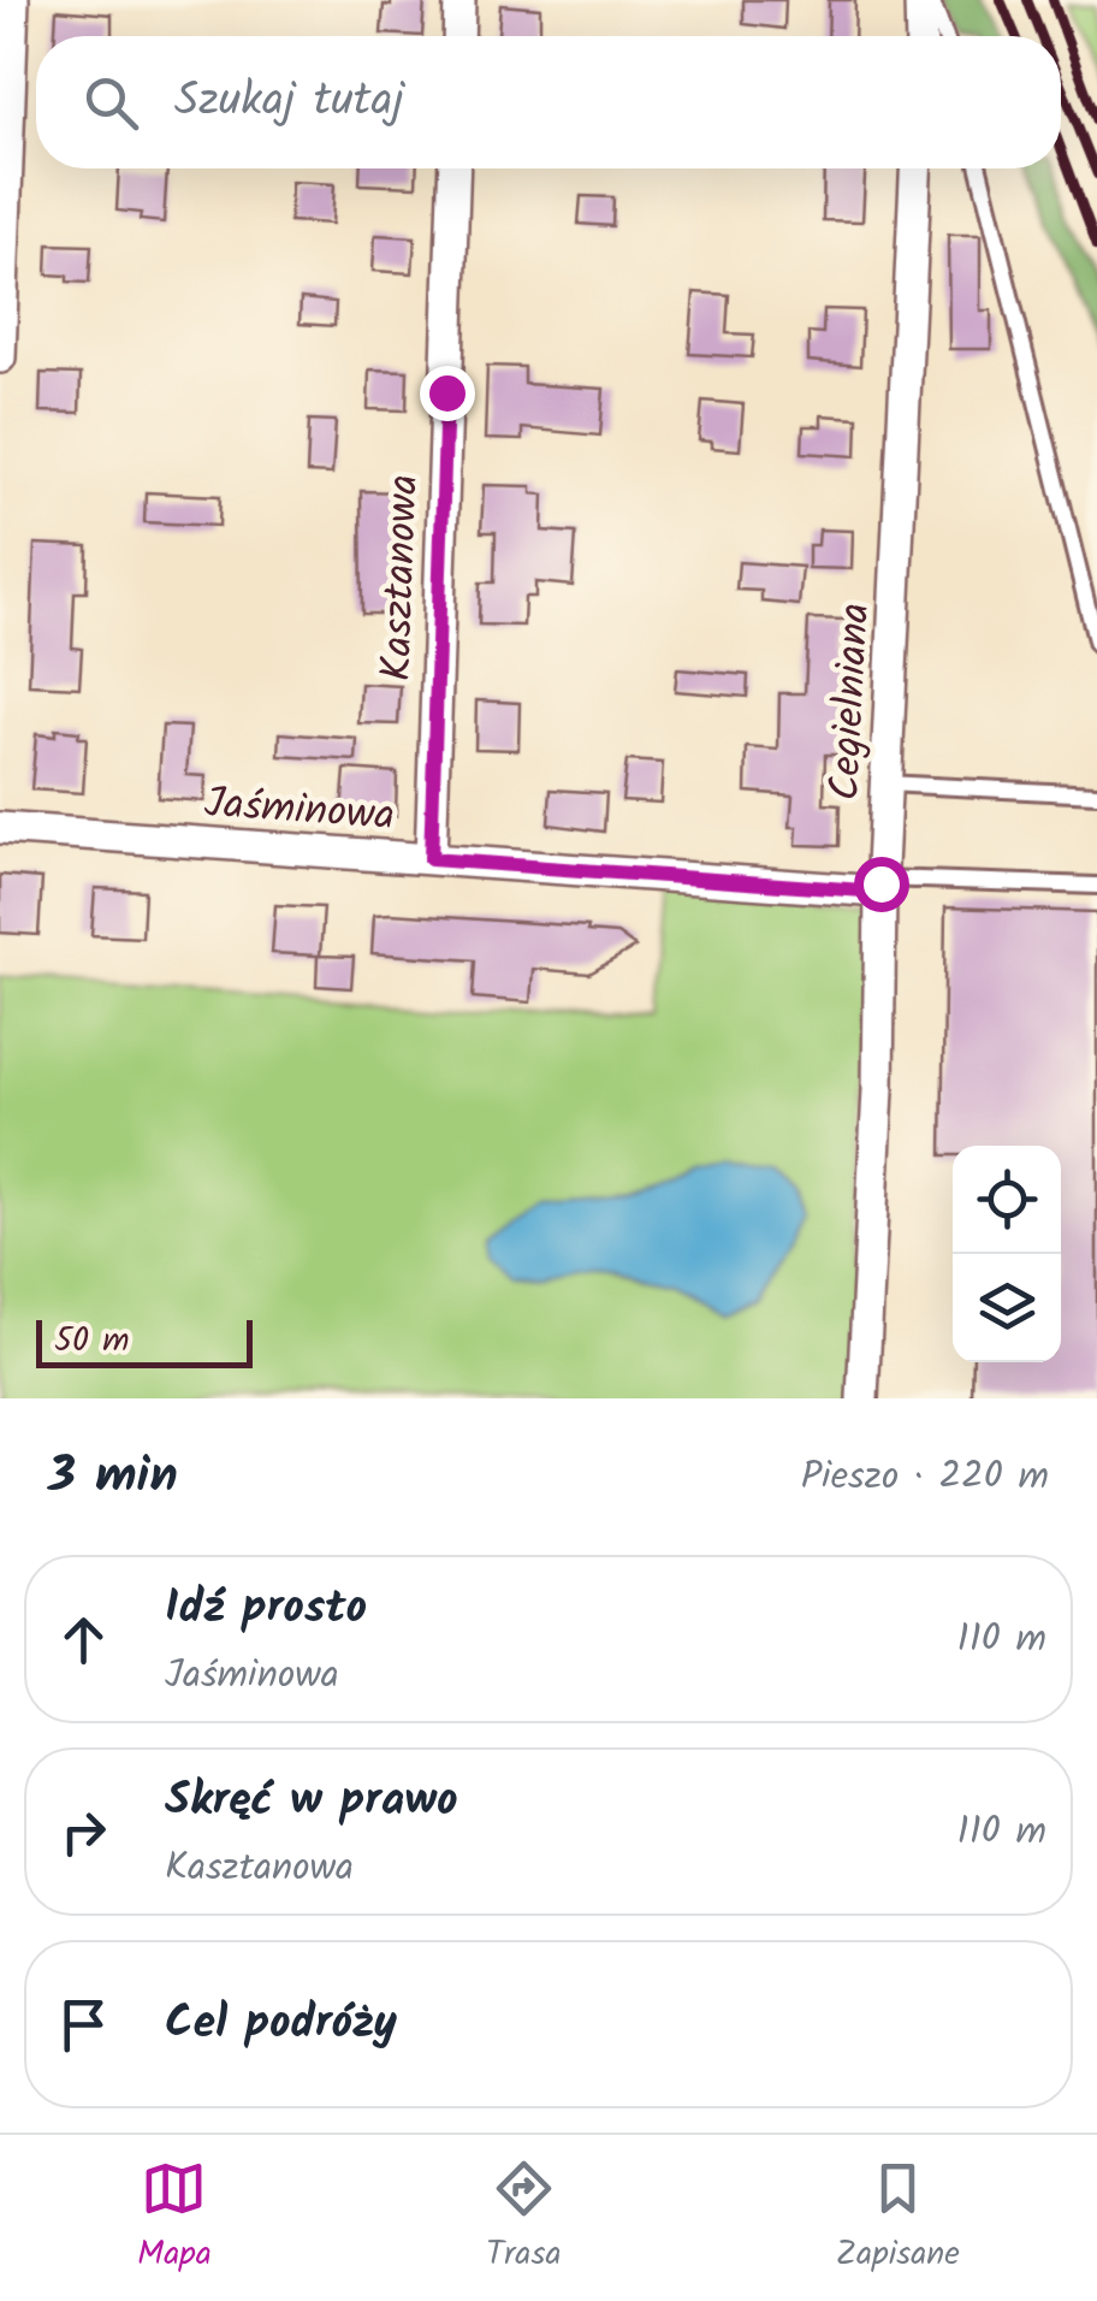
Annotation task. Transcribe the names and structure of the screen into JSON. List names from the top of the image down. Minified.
{"streets":{"street":["Kasztanowa","Cegielniana","Jaśminowa"]},"crossings":[["Kasztanowa","Jaśminowa"],["Cegielniana","Jaśminowa"]],"scale_bar":"50 m","page":{"search":"Szukaj tutaj","scale":"50 m","heading":["3 min","Pieszo · 220 m"],"list":[["Idź prosto","Jaśminowa","110 m"],["Skręć w prawo","Kasztanowa","110 m"],"Cel podróży"],"nav":["Mapa","Trasa","Zapisane"]}}
